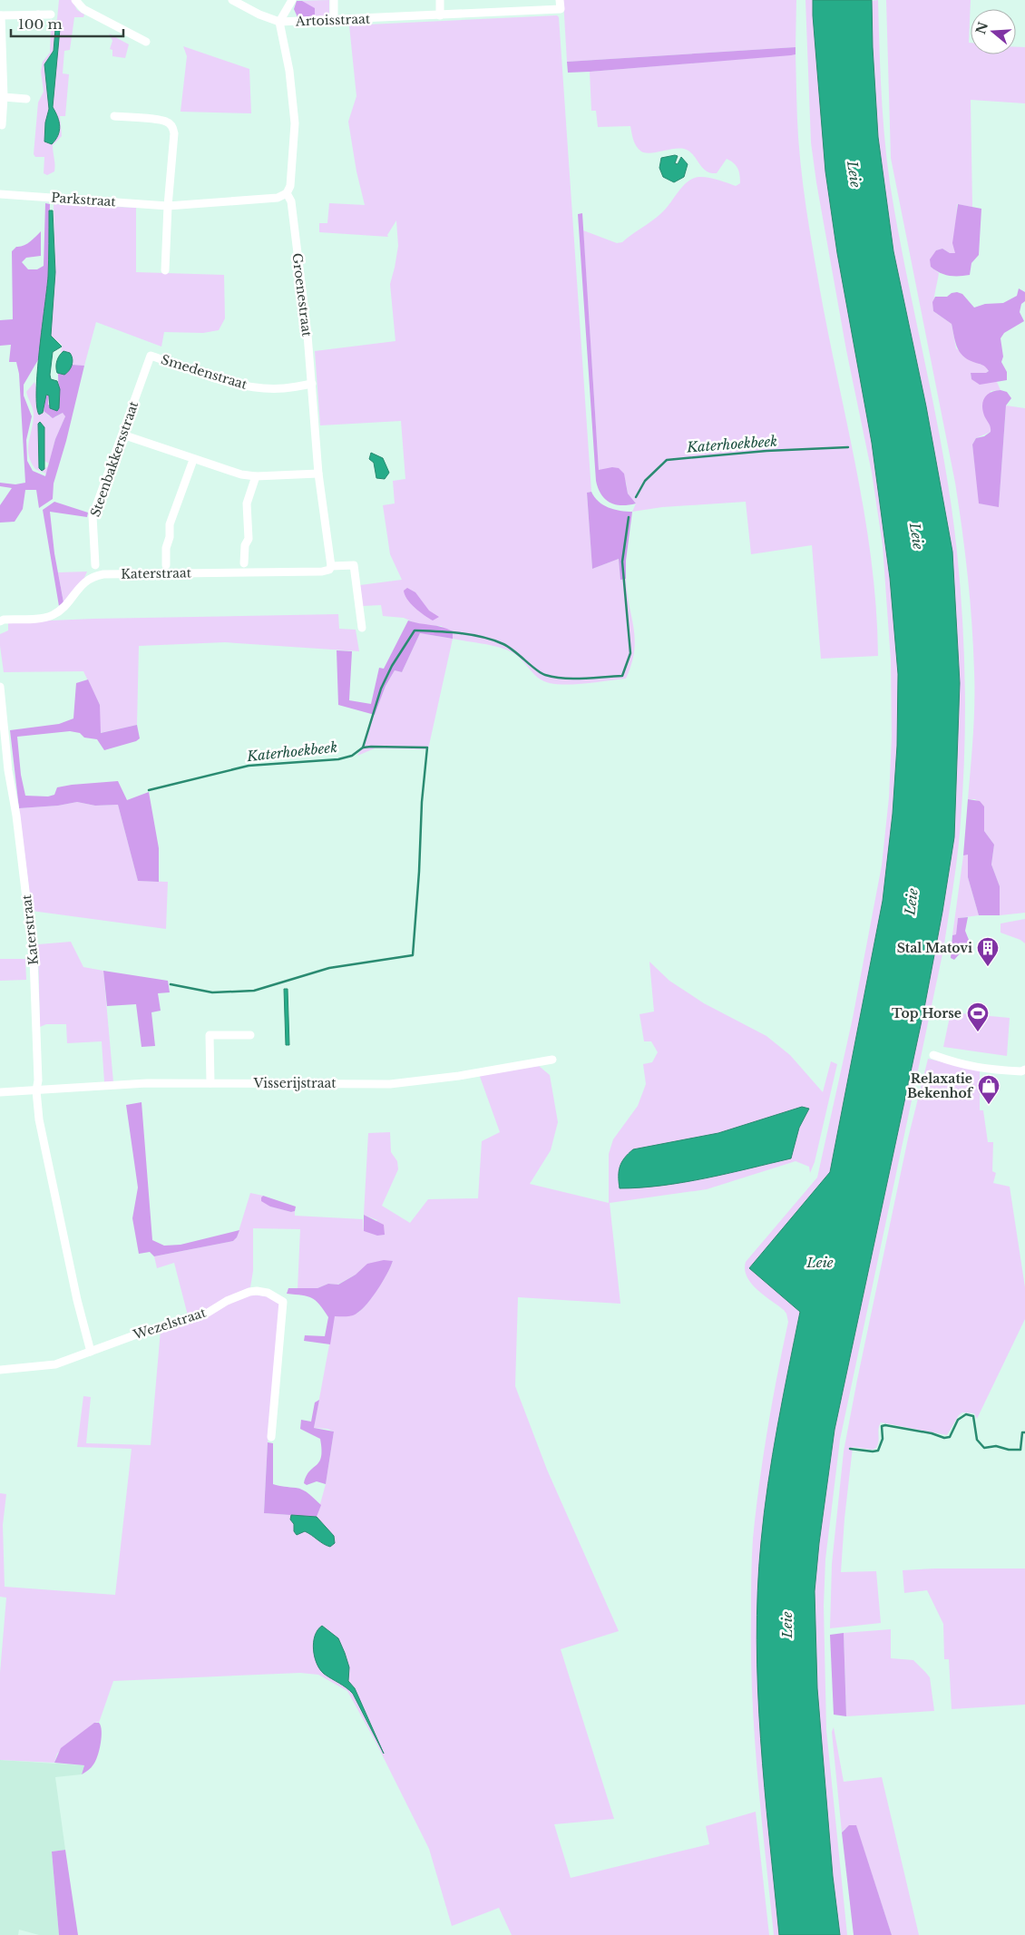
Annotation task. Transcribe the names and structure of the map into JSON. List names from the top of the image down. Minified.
{"streets":{"street":["Artoisstraat","Parkstraat","Groenestraat","Smedenstraat","Steenbakkersstraat","Katerstraat","Visserijstraat","Wezelstraat"]},"crossings":[["Artoisstraat","Groenestraat"],["Parkstraat","Groenestraat"],["Groenestraat","Smedenstraat"],["Groenestraat","Katerstraat"],["Smedenstraat","Steenbakkersstraat"],["Katerstraat","Visserijstraat"]],"water":["Leie","Katerhoekbeek"],"places":{"building":["Stal Matovi"],"sports":["Top Horse"],"shop":["Relaxatie Bekenhof"]},"scale_bar":"100 m","north":"left"}
